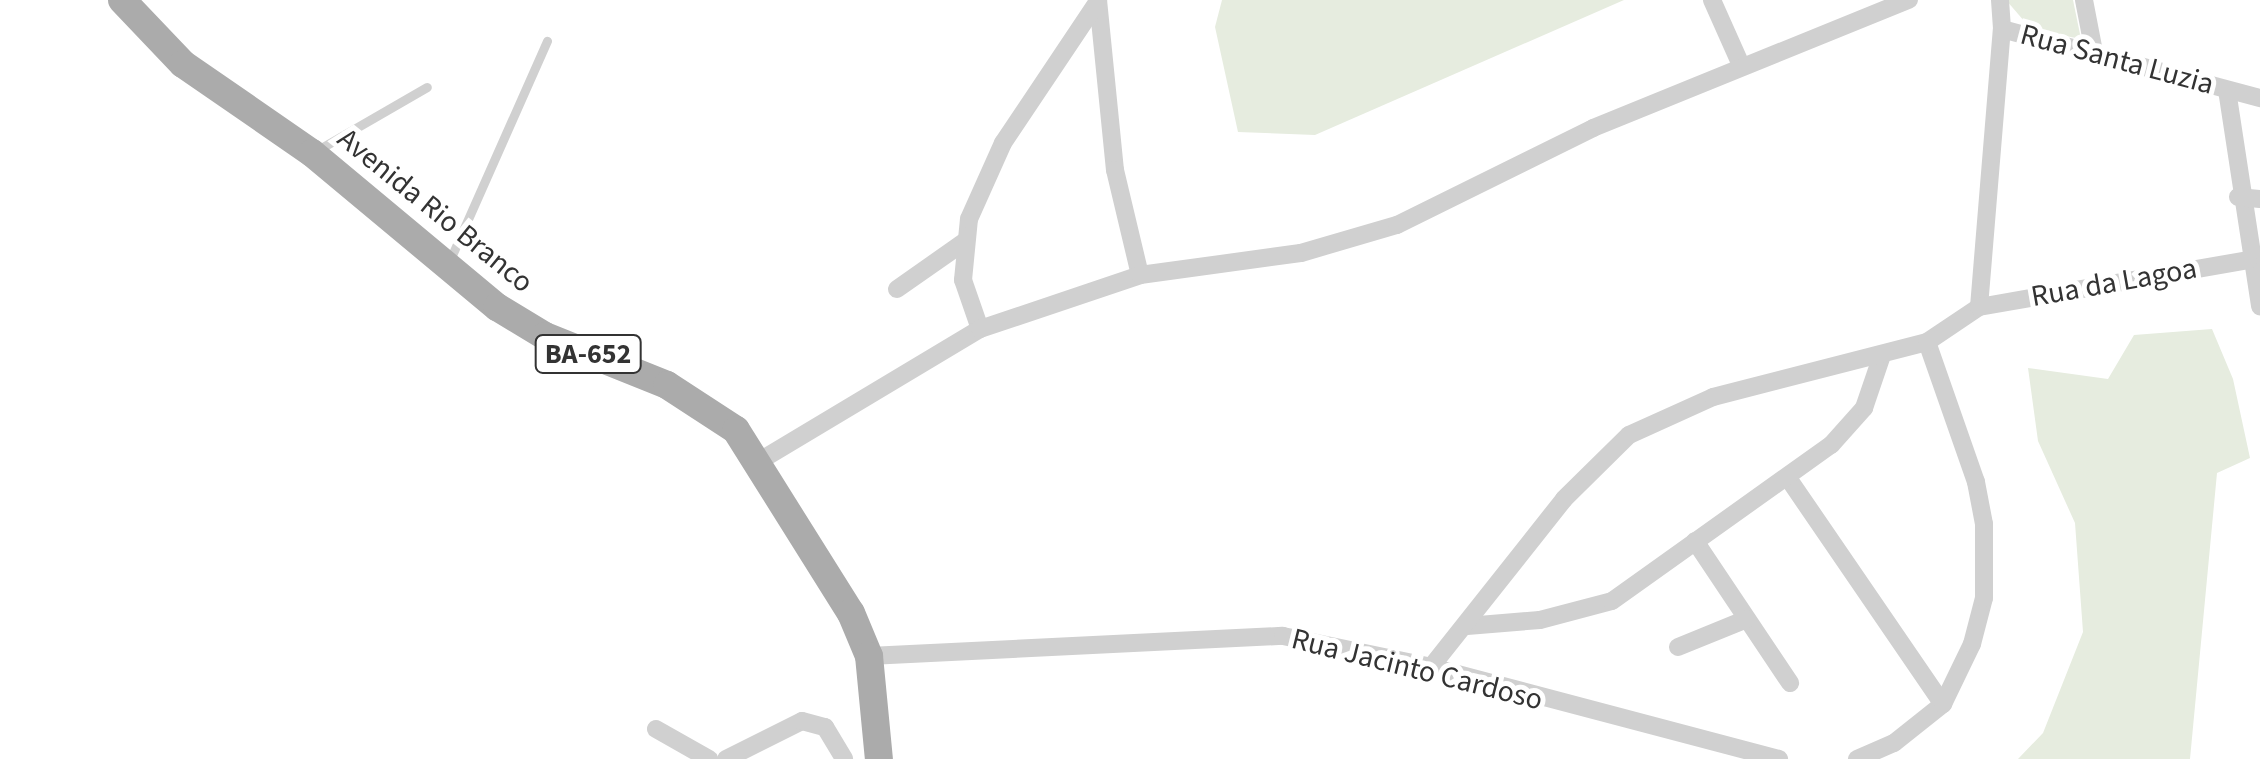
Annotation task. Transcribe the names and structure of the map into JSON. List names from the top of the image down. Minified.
{"streets":{"main road":["Avenida Rio Branco","BA-652"],"street":["Rua Santa Luzia","Rua da Lagoa","Rua Jacinto Cardoso"]},"crossings":[["Avenida Rio Branco","Rua Jacinto Cardoso"]]}
